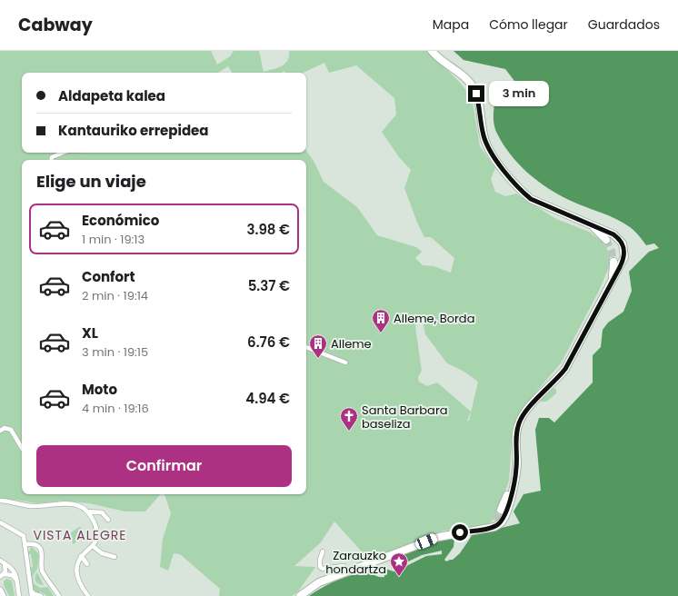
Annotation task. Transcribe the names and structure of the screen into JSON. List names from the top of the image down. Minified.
{"districts":["VISTA ALEGRE"],"places":{"building":["Alleme, Borda","Alleme"],"church":["Santa Barbara baseliza"],"place":["Zarauzko hondartza"]},"page":{"header":"Cabway","nav":["Mapa","Cómo llegar","Guardados"],"banner":["Aldapeta kalea","Kantauriko errepidea"],"bubble":"3 min","heading":"Elige un viaje","list":[{"name":"Económico","note":"1 min · 19:13","value":"3.98 €"},{"name":"Confort","note":"2 min · 19:14","value":"5.37 €"},{"name":"XL","note":"3 min · 19:15","value":"6.76 €"},{"name":"Moto","note":"4 min · 19:16","value":"4.94 €"}],"buttons":"Confirmar"}}
